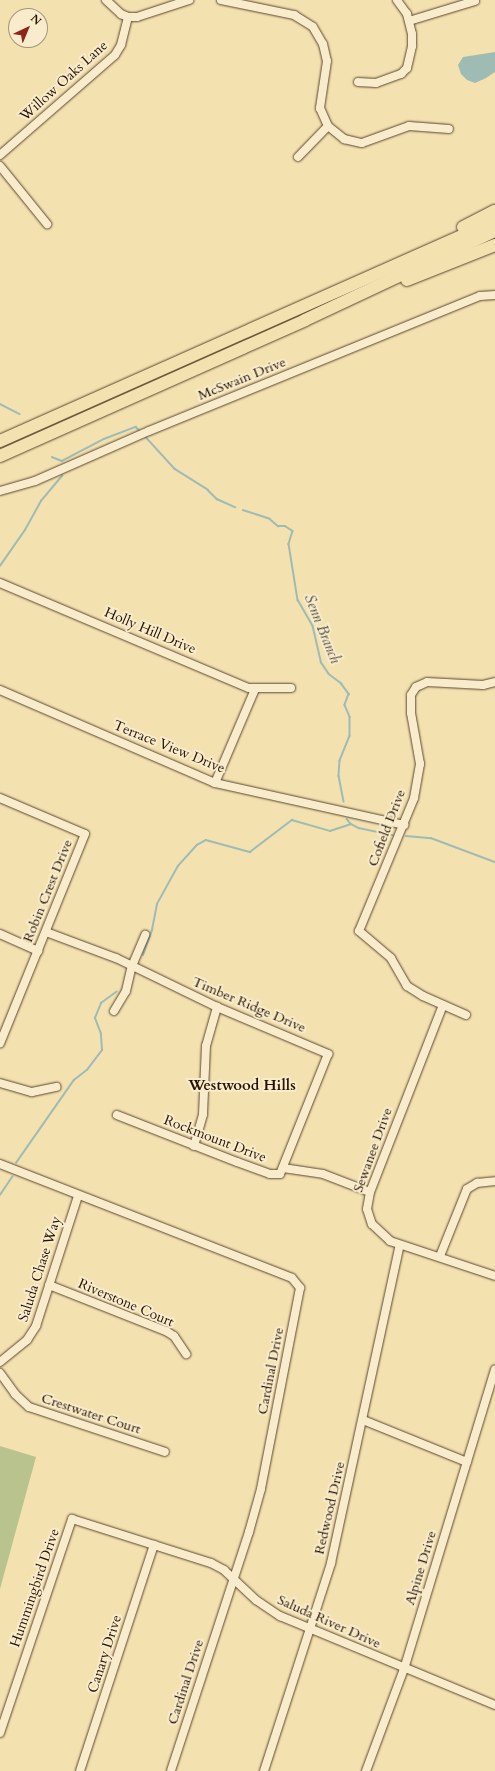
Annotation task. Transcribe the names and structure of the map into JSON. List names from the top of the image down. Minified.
{"streets":{"street":["Willow Oaks Lane","McSwain Drive","Holly Hill Drive","Terrace View Drive","Cofield Drive","Robin Crest Drive","Timber Ridge Drive","Rockmount Drive","Sewanee Drive","Saluda Chase Way","Riverstone Court","Cardinal Drive","Crestwater Court","Redwood Drive","Alpine Drive","Hummingbird Drive","Saluda River Drive","Canary Drive"]},"crossings":[["Terrace View Drive","Cofield Drive"],["Cofield Drive","Sewanee Drive"],["Robin Crest Drive","Timber Ridge Drive"],["Timber Ridge Drive","Rockmount Drive"],["Rockmount Drive","Sewanee Drive"],["Sewanee Drive","Redwood Drive"],["Saluda Chase Way","Riverstone Court"],["Saluda Chase Way","Cardinal Drive"],["Cardinal Drive","Saluda River Drive"],["Redwood Drive","Saluda River Drive"],["Alpine Drive","Saluda River Drive"],["Hummingbird Drive","Saluda River Drive"],["Saluda River Drive","Canary Drive"]],"districts":["Westwood Hills"],"water":["Senn Branch"],"north":"top right"}
